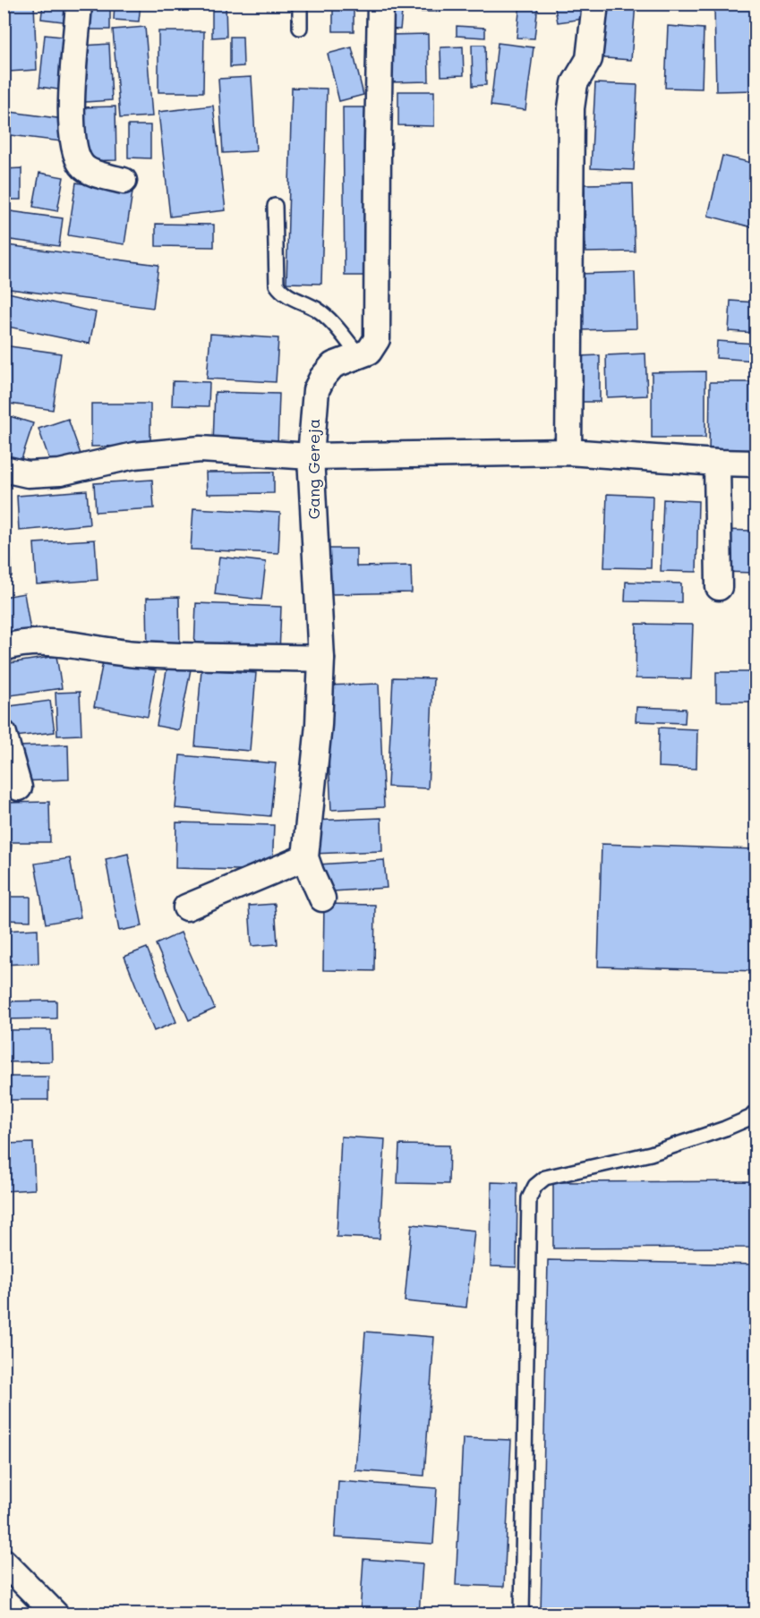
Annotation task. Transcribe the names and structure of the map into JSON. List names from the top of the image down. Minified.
{"streets":{"street":["Gang Gereja"]}}
